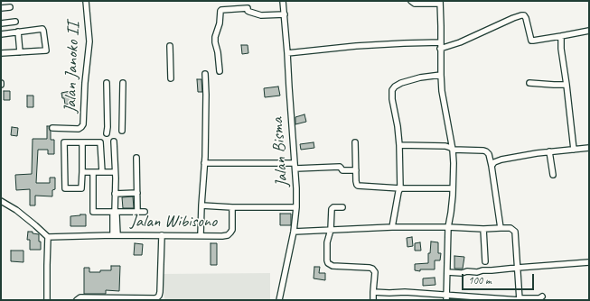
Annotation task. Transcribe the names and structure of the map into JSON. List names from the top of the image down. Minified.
{"streets":{"street":["Jalan Janoko II","Jalan Bisma","Jalan Wibisono"]},"crossings":[["Jalan Bisma","Jalan Wibisono"]],"scale_bar":"100 m"}
